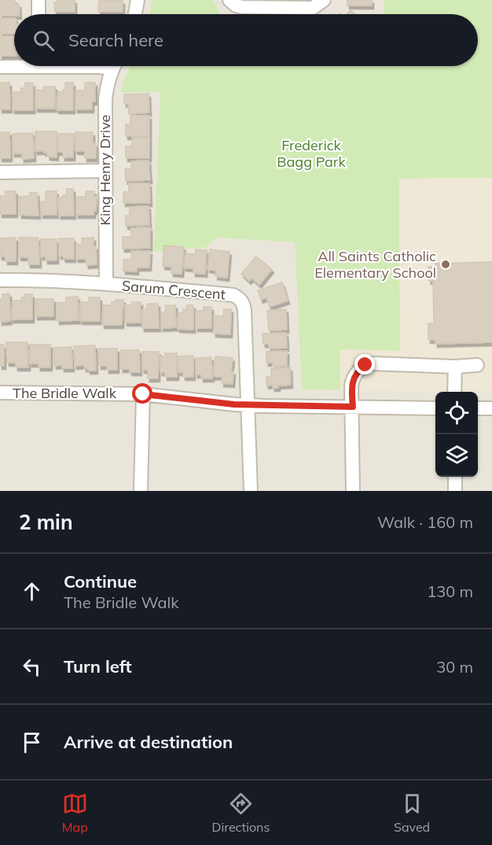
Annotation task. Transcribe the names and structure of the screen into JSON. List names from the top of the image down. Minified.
{"streets":{"street":["King Henry Drive","Sarum Crescent","The Bridle Walk"]},"crossings":[["King Henry Drive","Sarum Crescent"],["Sarum Crescent","The Bridle Walk"]],"parks":["Frederick Bagg Park"],"places":["All Saints Catholic Elementary School"],"page":{"search":"Search here","heading":["2 min","Walk · 160 m"],"list":[["Continue","The Bridle Walk","130 m"],["Turn left","30 m"],"Arrive at destination"],"nav":["Map","Directions","Saved"]}}
